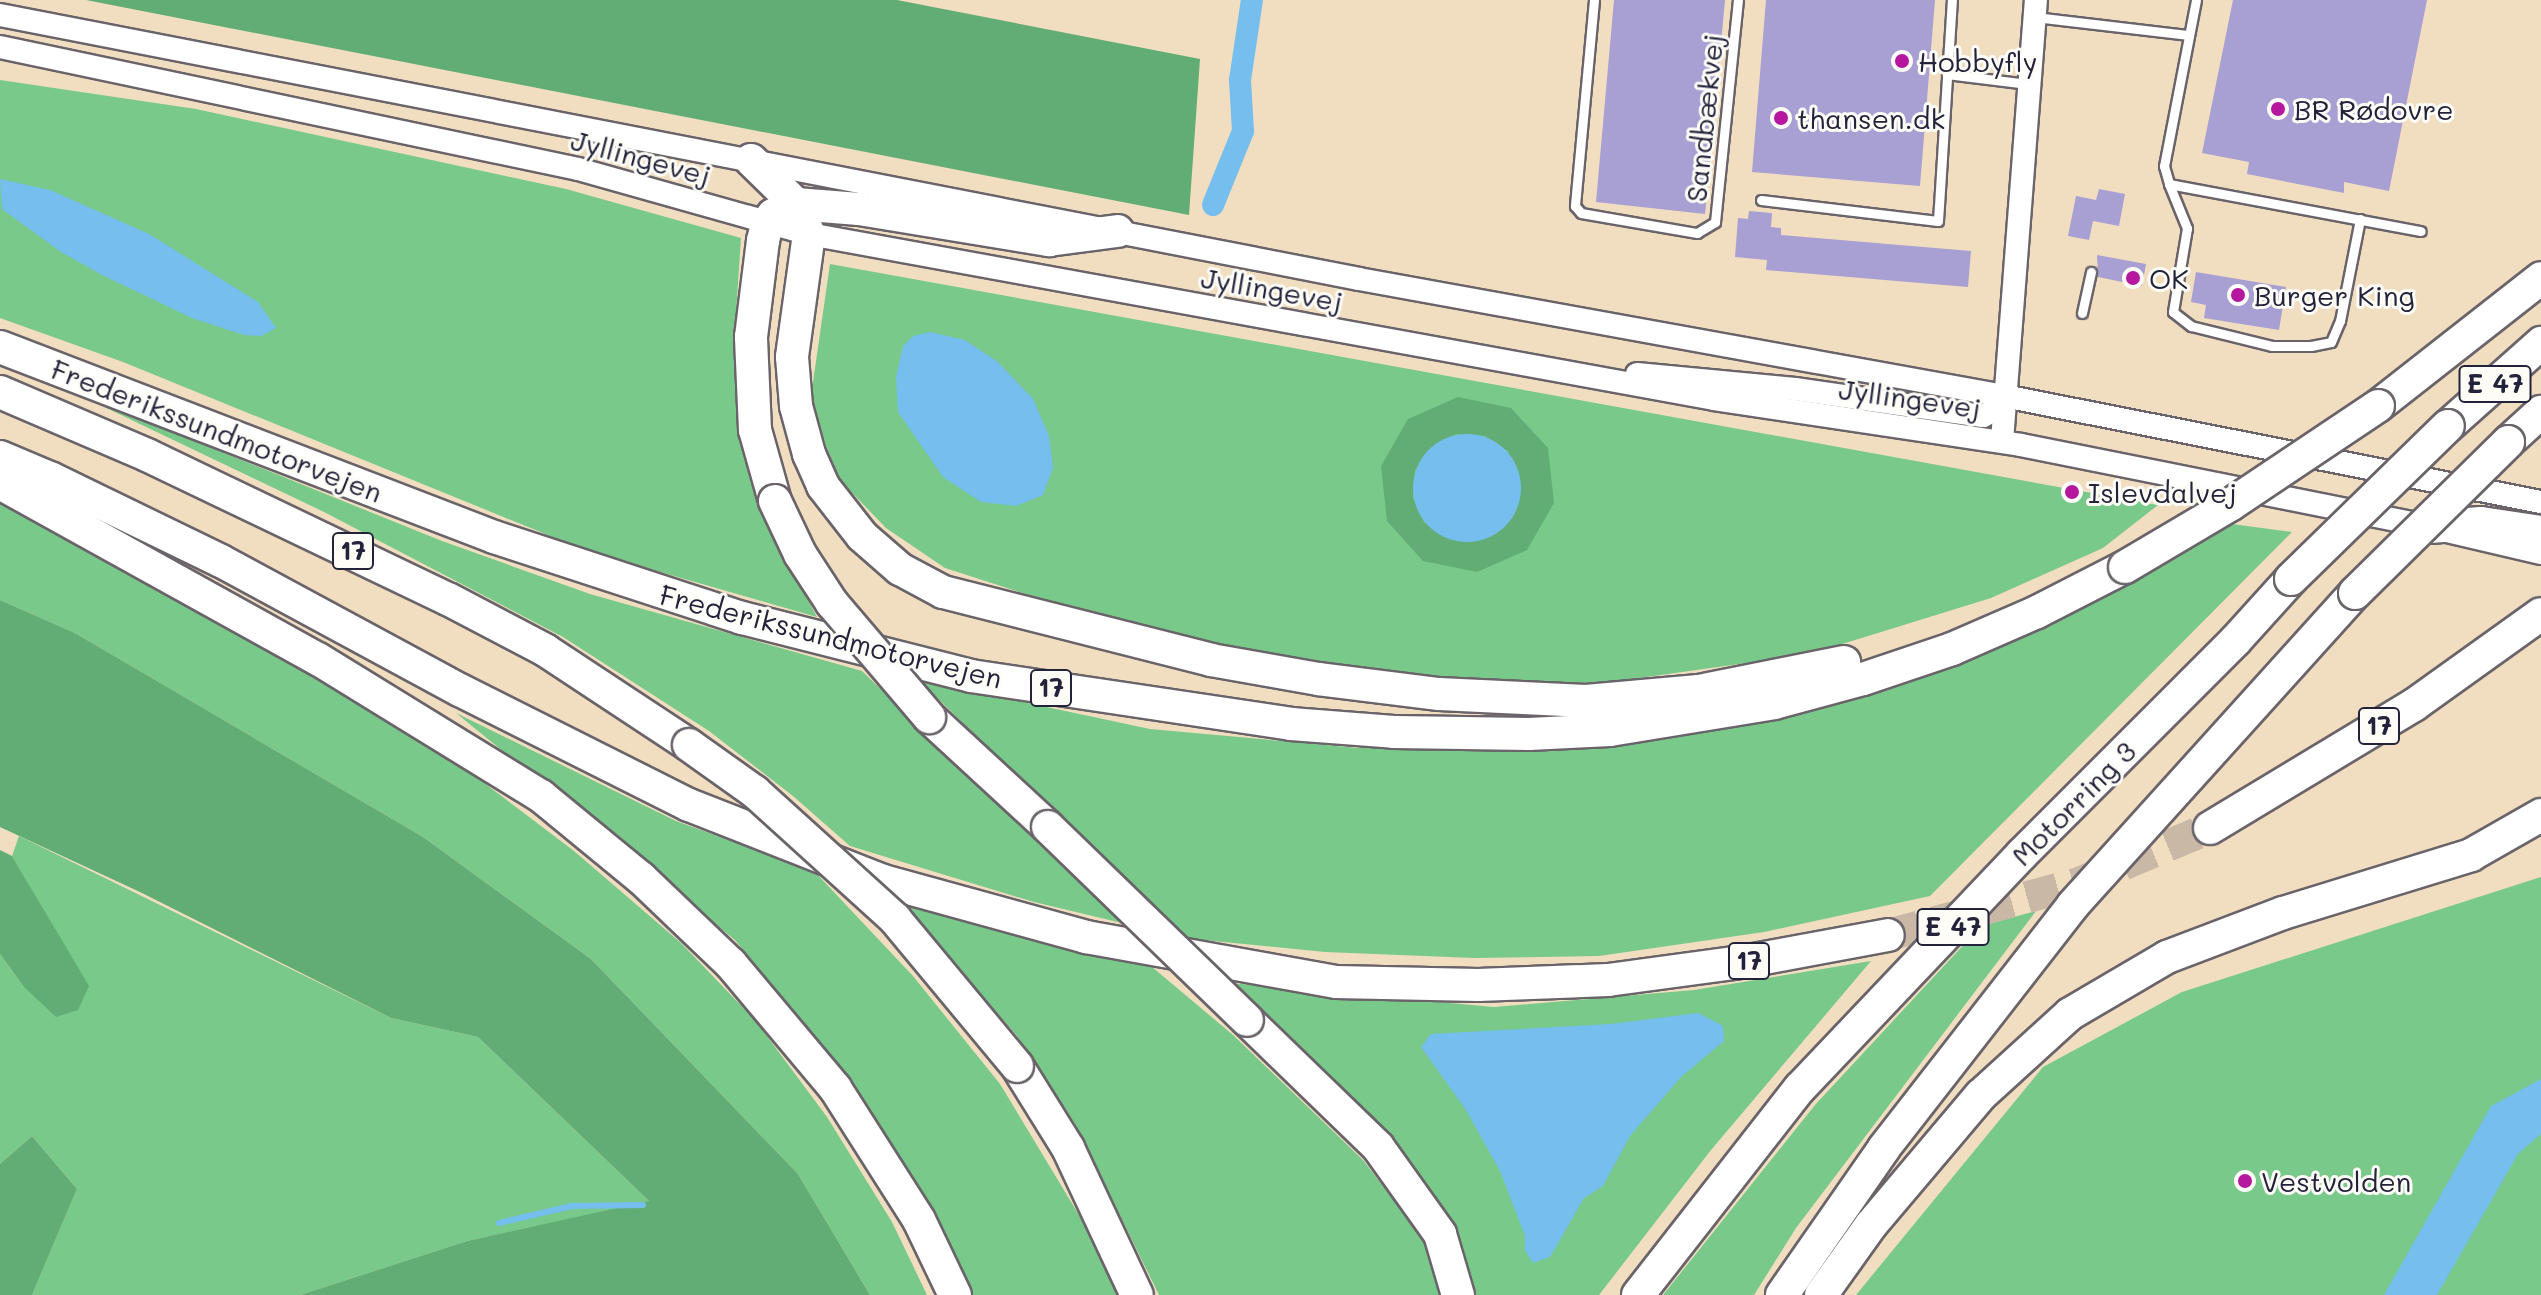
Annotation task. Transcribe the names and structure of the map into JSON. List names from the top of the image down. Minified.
{"streets":{"highway":["E 47","Frederikssundmotorvejen","17","Motorring 3"],"street":["Jyllingevej"],"lane":["Sandbækvej"]},"places":["Hobbyfly","BR Rødovre","thansen.dk","OK","Burger King","Islevdalvej","Vestvolden"]}
